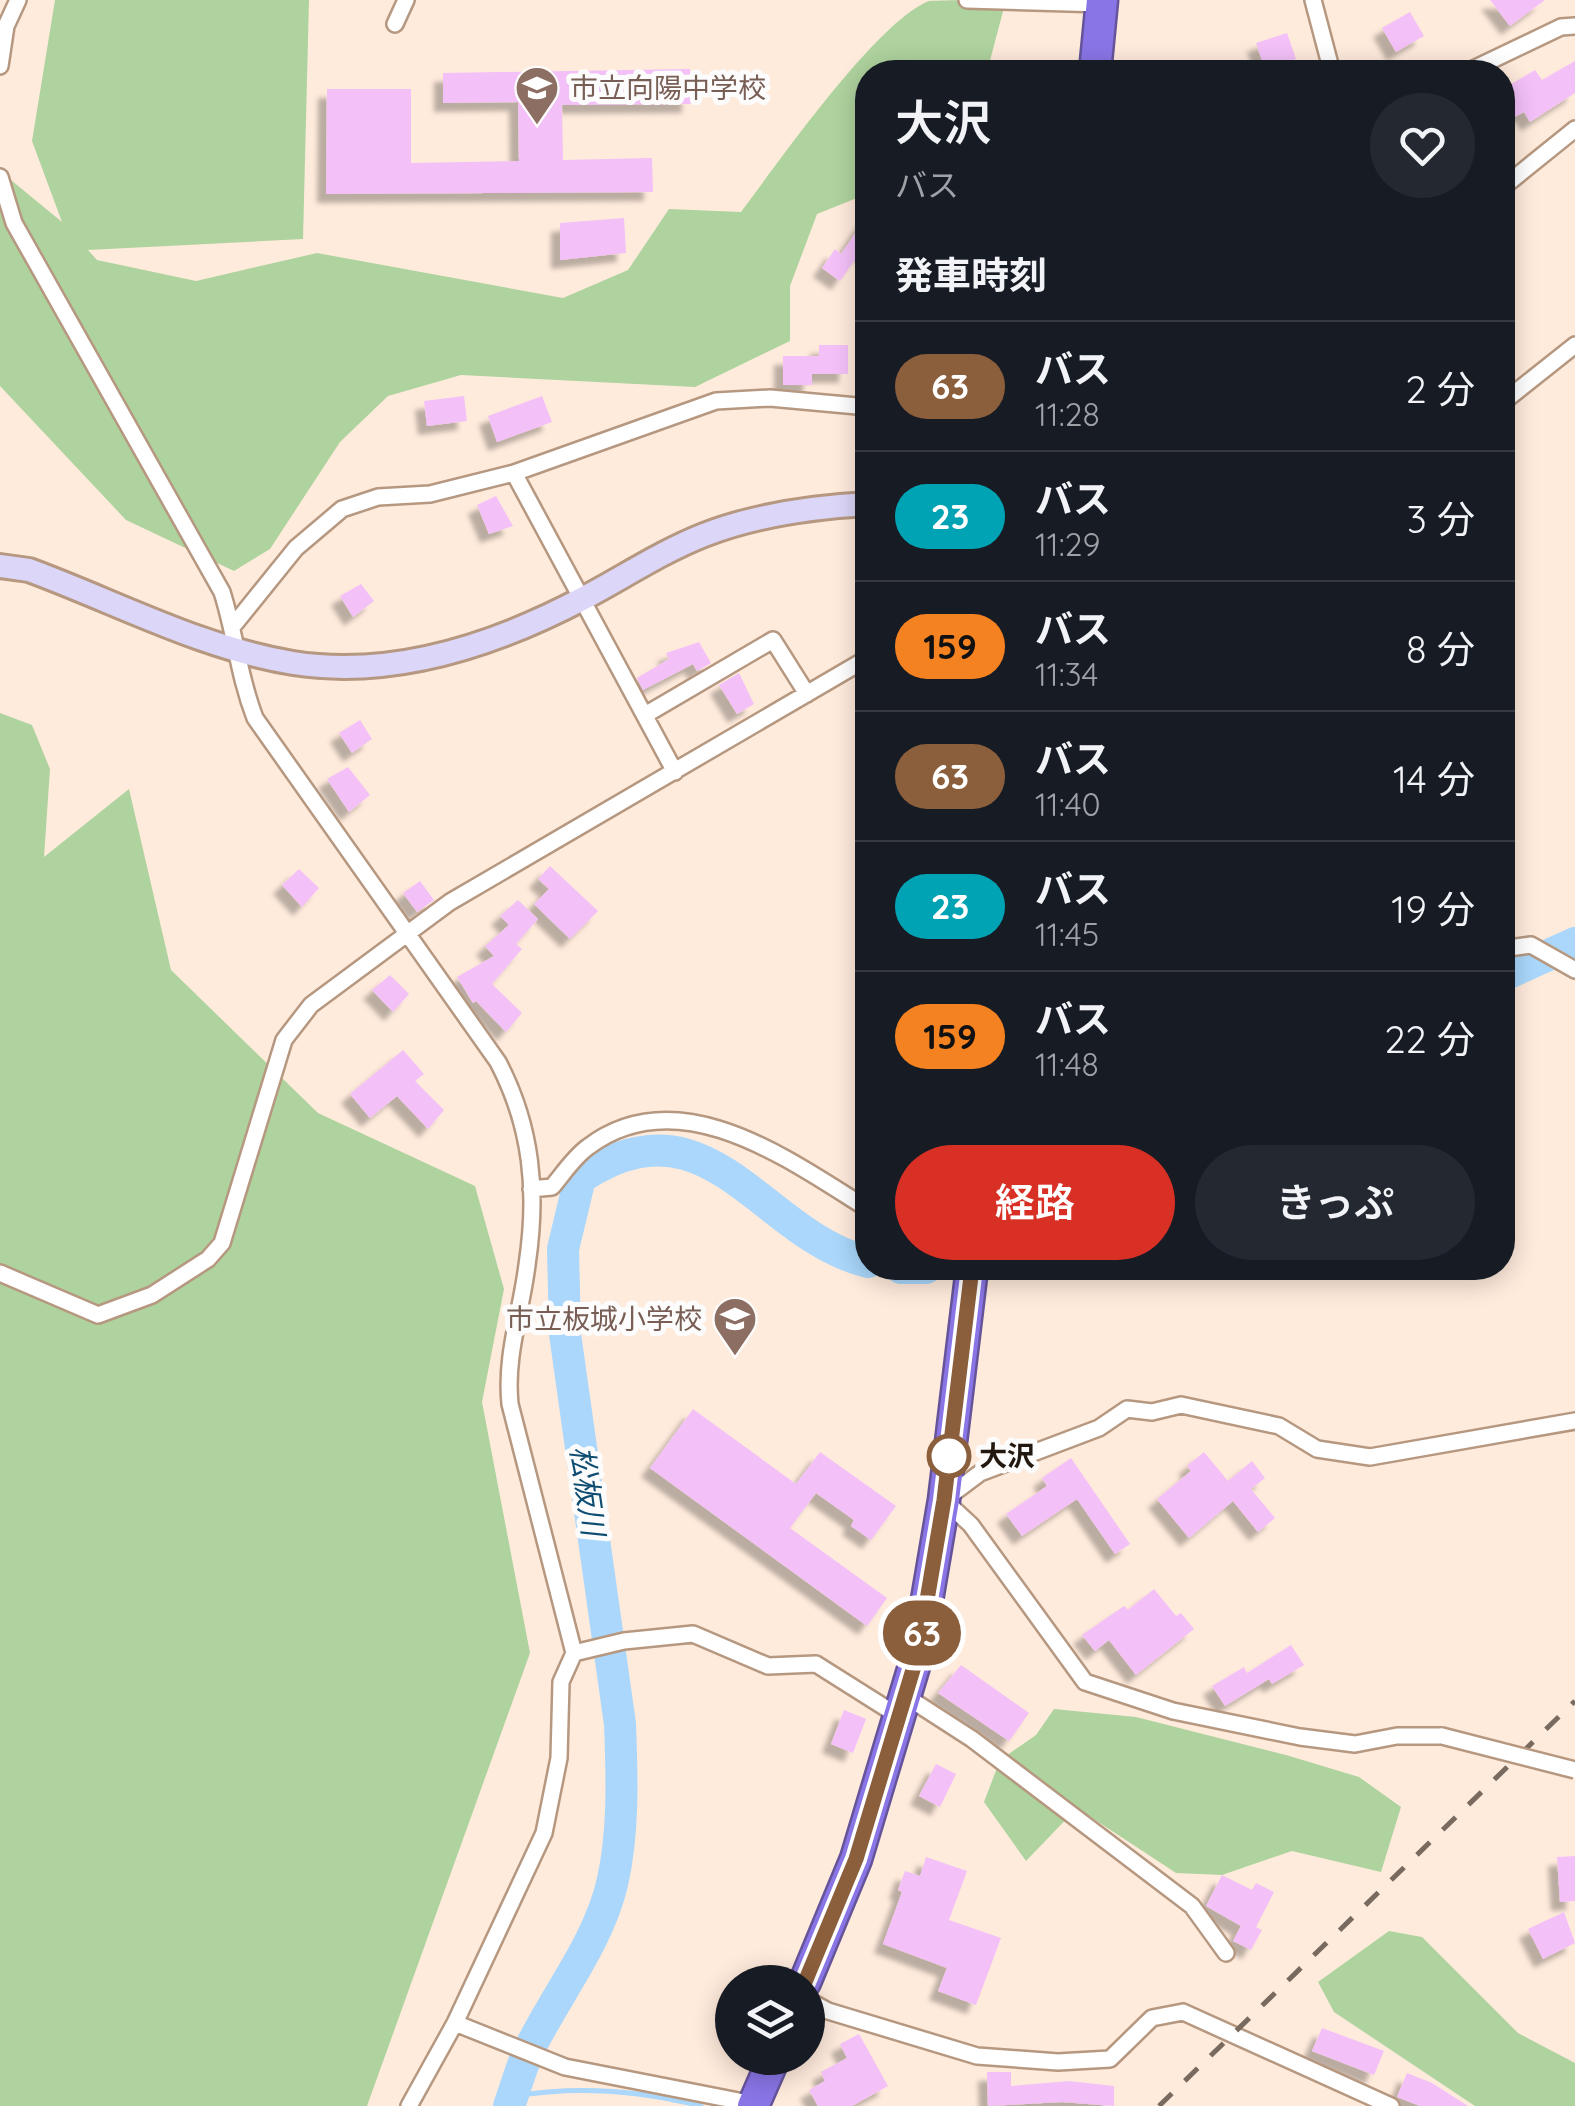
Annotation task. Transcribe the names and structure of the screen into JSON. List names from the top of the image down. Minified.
{"water":["松板川"],"places":{"school or university":["市立向陽中学校","市立板城小学校"],"other":["大沢"]},"lines":["bus line 63"],"page":{"on_map":"63","heading":[["大沢","バス"],"発車時刻"],"list":[{"mark":"63","name":"バス","note":"11:28","value":"2 分"},{"mark":"23","name":"バス","note":"11:29","value":"3 分"},{"mark":"159","name":"バス","note":"11:34","value":"8 分"},{"mark":"63","name":"バス","note":"11:40","value":"14 分"},{"mark":"23","name":"バス","note":"11:45","value":"19 分"},{"mark":"159","name":"バス","note":"11:48","value":"22 分"}],"buttons":["経路","きっぷ"]}}
